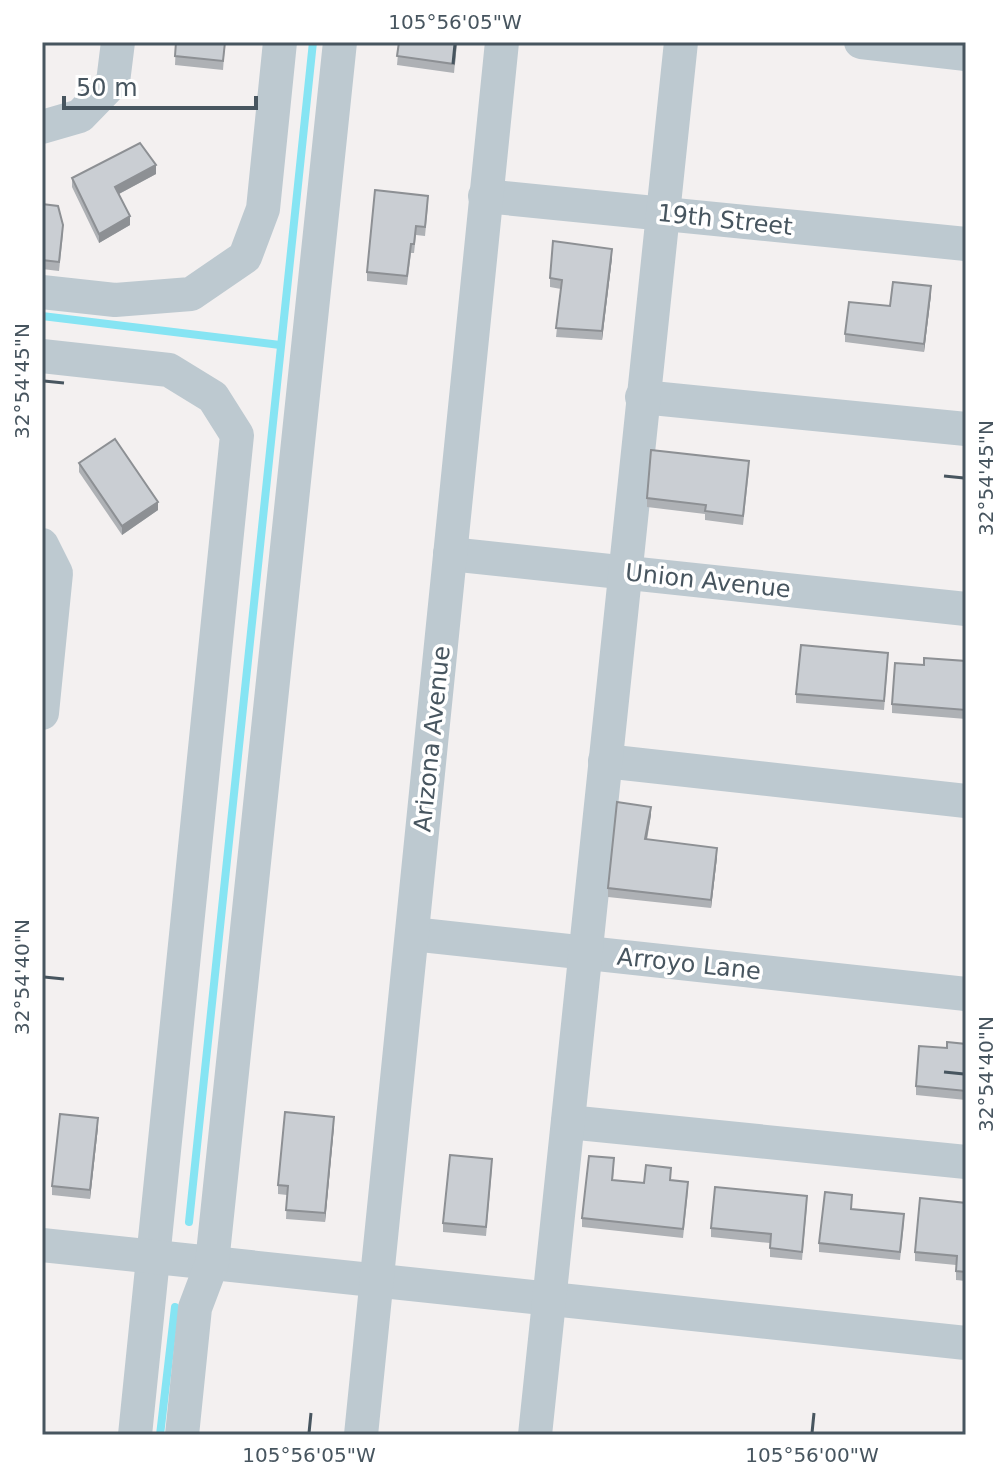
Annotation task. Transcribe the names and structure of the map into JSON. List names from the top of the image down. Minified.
{"streets":{"street":["19th Street","Union Avenue","Arizona Avenue","Arroyo Lane"]},"crossings":[["19th Street","Arizona Avenue"],["Union Avenue","Arizona Avenue"],["Arizona Avenue","Arroyo Lane"]],"scale_bar":"50 m","coordinates":["105°56'05\"W","32°54'45\"N","32°54'40\"N","105°56'00\"W"]}
